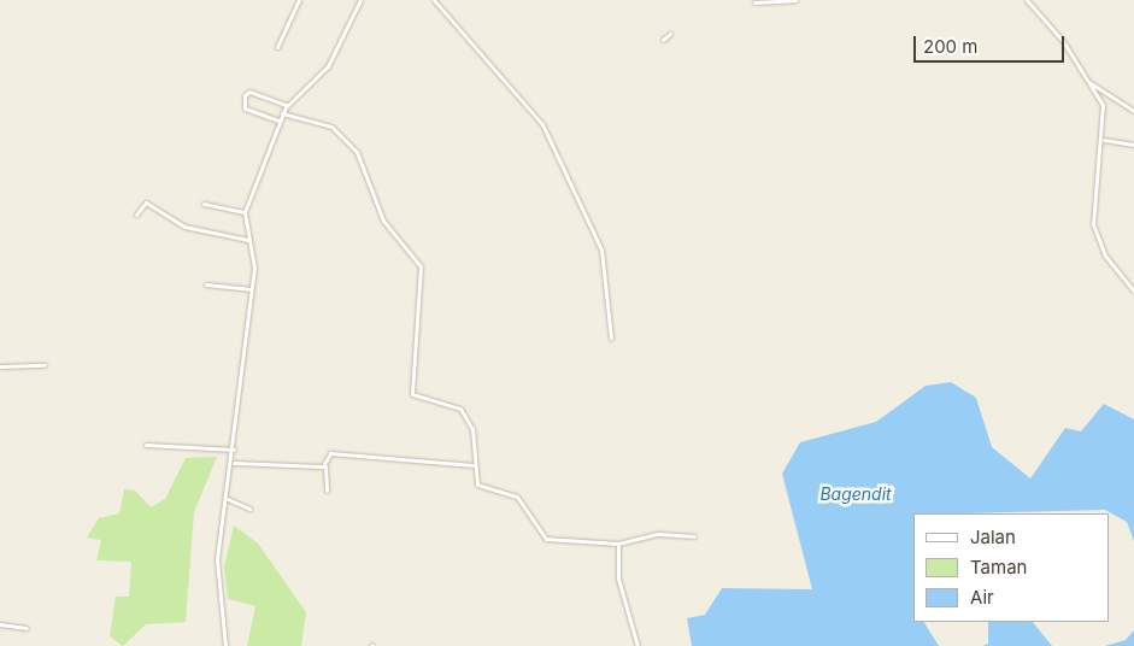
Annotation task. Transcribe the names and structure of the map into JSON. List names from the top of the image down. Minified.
{"water":["Bagendit"],"legend":["Jalan","Taman","Air"],"scale_bar":"200 m"}
